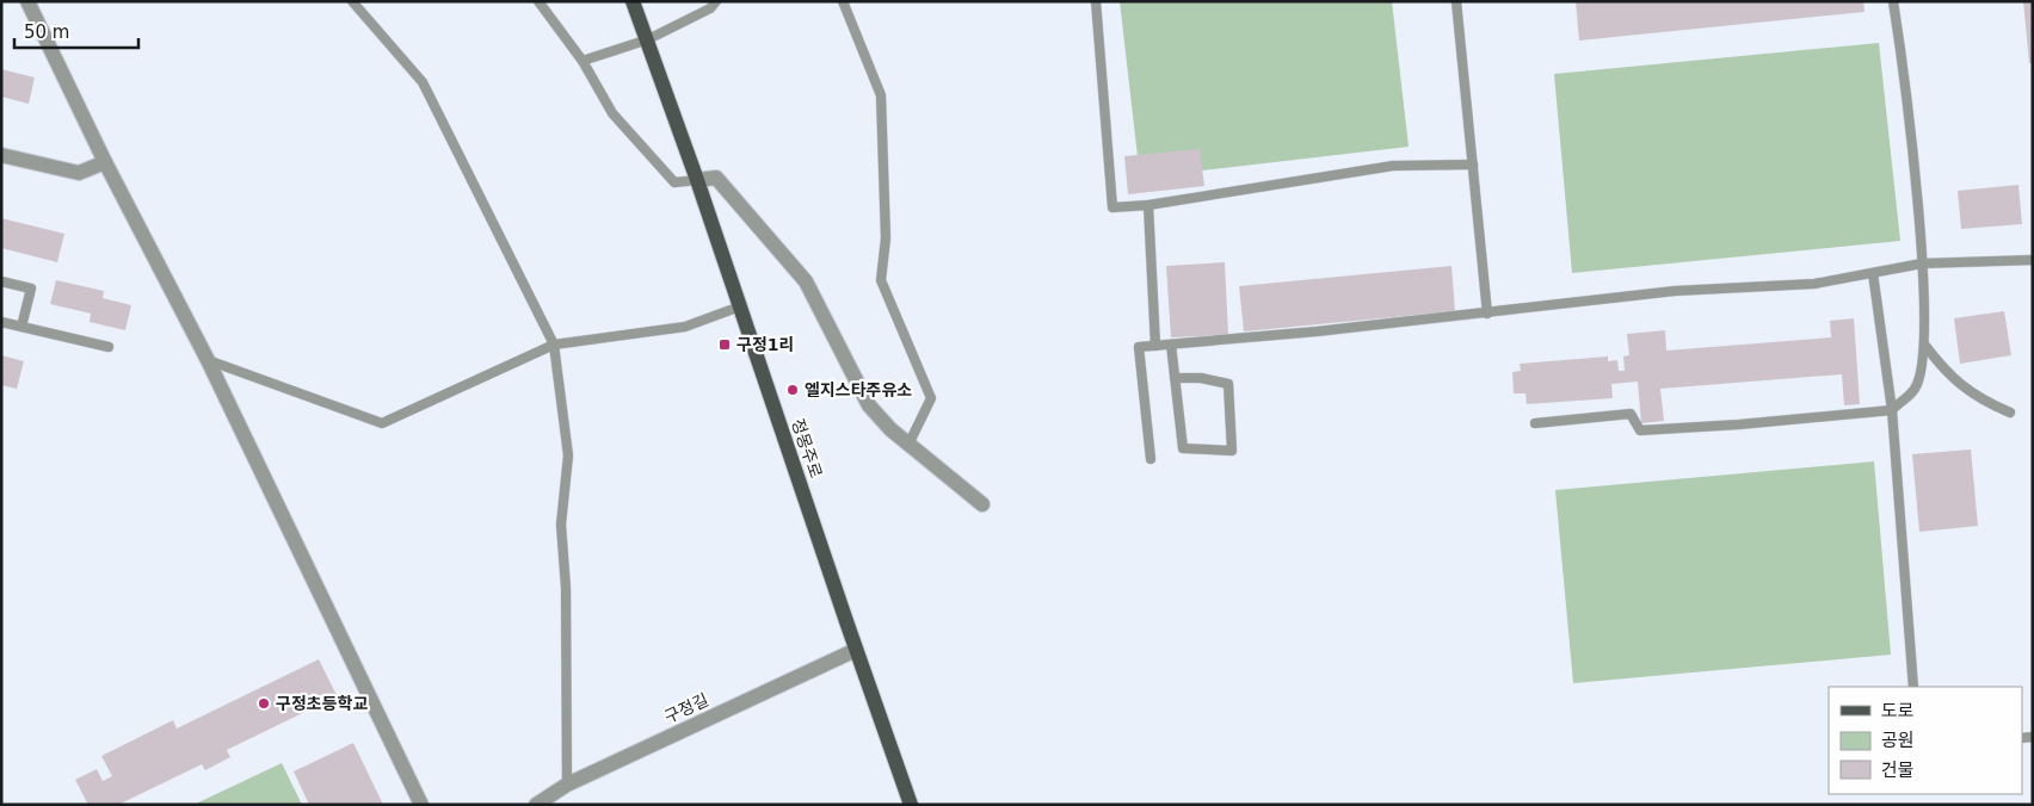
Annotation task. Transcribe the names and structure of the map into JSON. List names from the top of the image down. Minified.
{"streets":{"main road":["정몽주로"],"street":["구정길"]},"crossings":[["정몽주로","구정길"]],"places":{"transit":["구정1리"],"other":["엘지스타주유소","구정초등학교"]},"legend":["도로","공원","건물"],"scale_bar":"50 m"}
